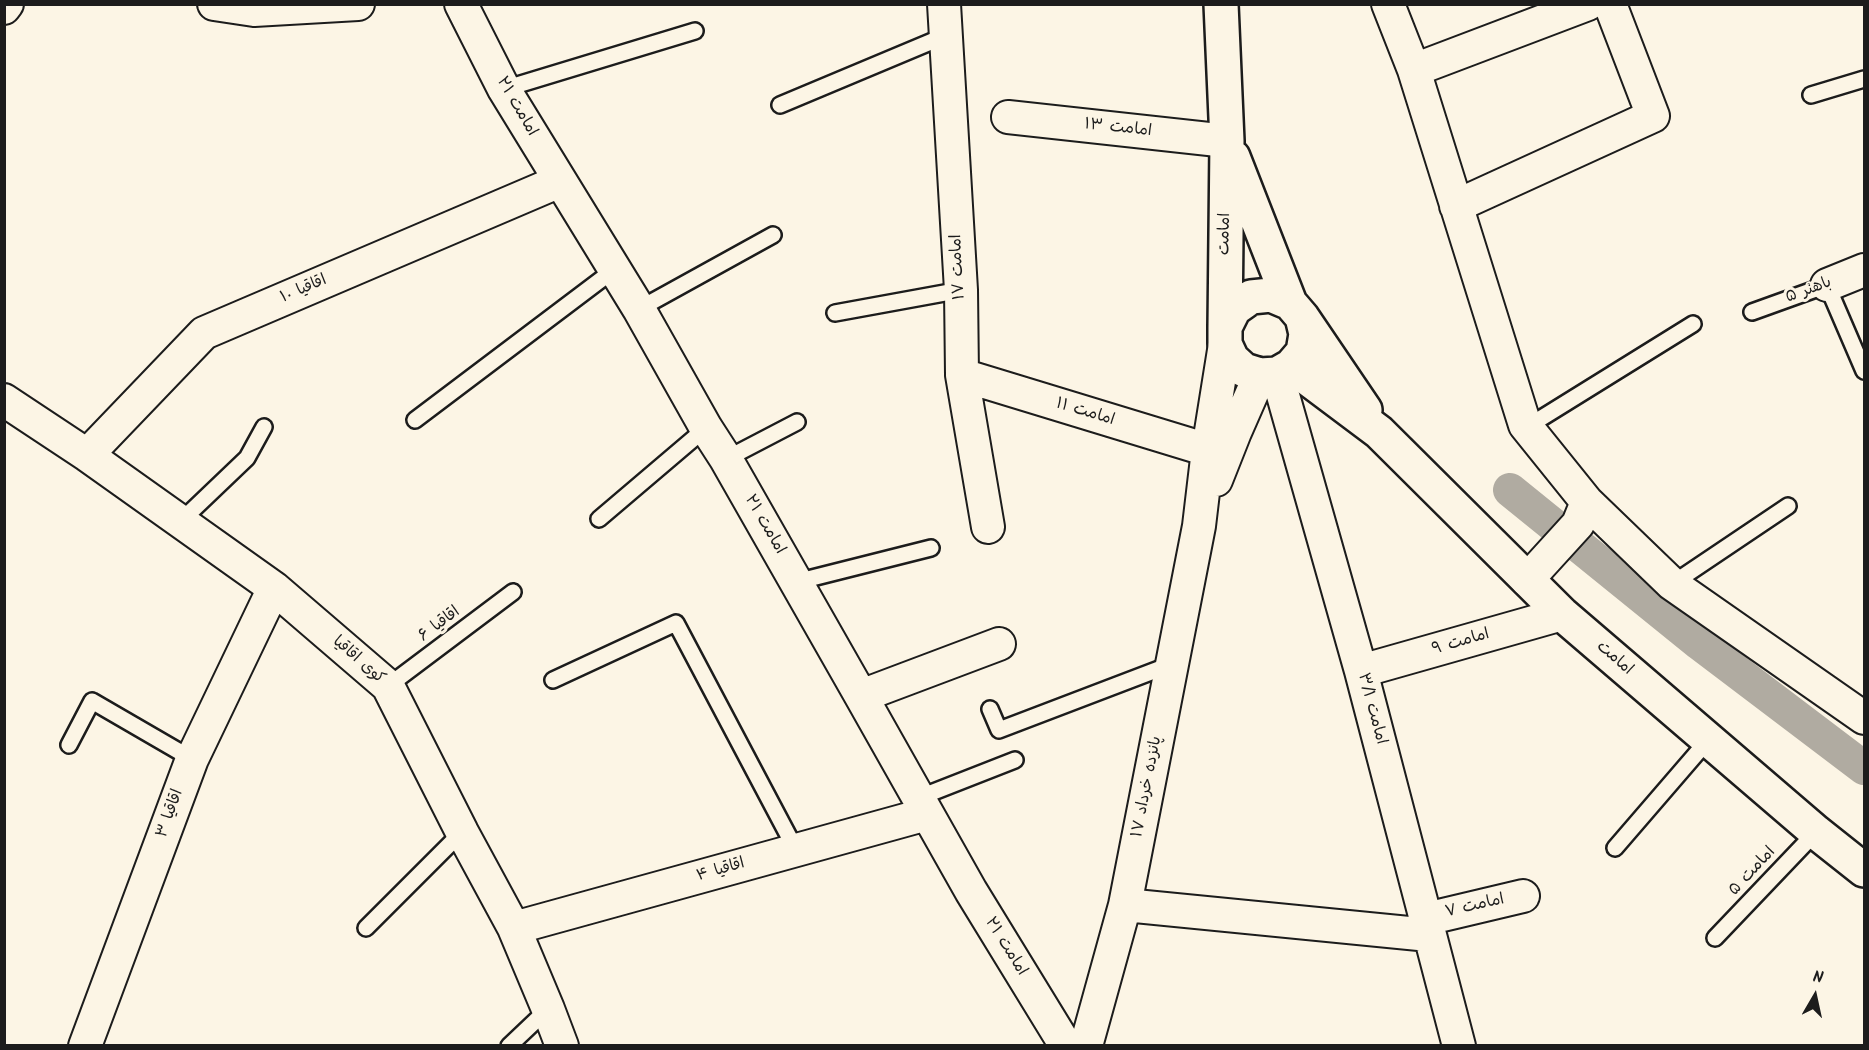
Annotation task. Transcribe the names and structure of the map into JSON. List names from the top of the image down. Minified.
{"streets":{"street":["امامت ۲۱","امامت ۱۳","امامت","امامت ۱۷","اقاقیا ۱۰","باهنر ۵","امامت ۱۱","امامت ۹","کوی اقاقیا","امامت ۳/۱","پانزده خرداد ۱۷","اقاقیا ۳","اقاقیا ۴","امامت ۷"],"lane":["اقاقیا ۶","امامت ۵"]},"crossings":[["امامت ۲۱","اقاقیا ۱۰"],["امامت ۲۱","اقاقیا ۴"],["امامت ۱۳","امامت"],["امامت","امامت ۹"],["امامت","امامت ۳/۱"],["امامت","پانزده خرداد ۱۷"],["امامت","امامت ۵"],["امامت ۱۷","امامت ۱۱"],["اقاقیا ۱۰","کوی اقاقیا"],["امامت ۱۱","پانزده خرداد ۱۷"],["اقاقیا ۶","کوی اقاقیا"],["امامت ۹","امامت ۳/۱"],["کوی اقاقیا","اقاقیا ۳"],["کوی اقاقیا","اقاقیا ۴"],["امامت ۳/۱","پانزده خرداد ۱۷"],["امامت ۳/۱","امامت ۷"],["پانزده خرداد ۱۷","امامت ۷"]],"north":"top"}
